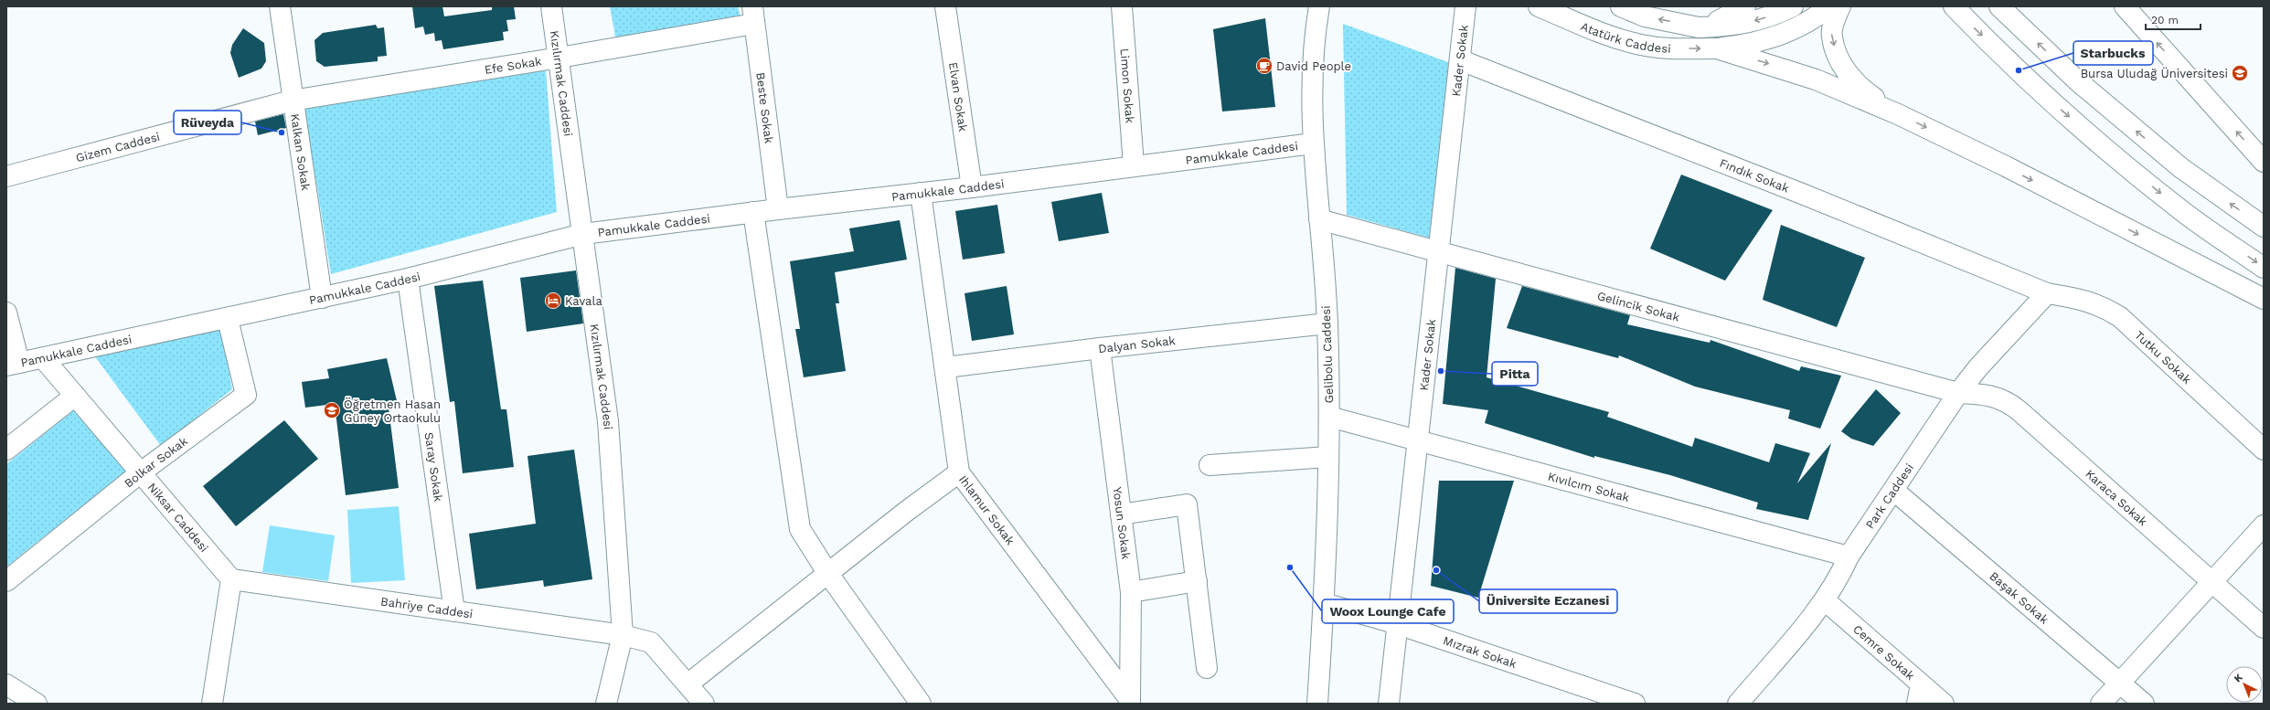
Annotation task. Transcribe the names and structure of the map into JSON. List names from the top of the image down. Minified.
{"streets":{"main road":["Atatürk Caddesi","Kader Sokak","Efe Sokak","Kızılırmak Caddesi","Limon Sokak","Elvan Sokak","Beste Sokak","Gizem Caddesi","Kalkan Sokak","Pamukkale Caddesi","Fındık Sokak","Gelincik Sokak","Dalyan Sokak","Gelibolu Caddesi","Tutku Sokak","Bolkar Sokak","Saray Sokak","Kıvılcım Sokak","Park Caddesi","Karaca Sokak","Ihlamur Sokak","Niksar Caddesi","Yosun Sokak","Başak Sokak","Bahriye Caddesi","Mızrak Sokak","Cemre Sokak"]},"crossings":[["Kader Sokak","Fındık Sokak"],["Kader Sokak","Gelincik Sokak"],["Kader Sokak","Kıvılcım Sokak"],["Kader Sokak","Mızrak Sokak"],["Efe Sokak","Kızılırmak Caddesi"],["Efe Sokak","Beste Sokak"],["Efe Sokak","Gizem Caddesi"],["Efe Sokak","Kalkan Sokak"],["Kızılırmak Caddesi","Pamukkale Caddesi"],["Kızılırmak Caddesi","Bahriye Caddesi"],["Limon Sokak","Pamukkale Caddesi"],["Elvan Sokak","Pamukkale Caddesi"],["Beste Sokak","Pamukkale Caddesi"],["Gizem Caddesi","Kalkan Sokak"],["Kalkan Sokak","Pamukkale Caddesi"],["Pamukkale Caddesi","Gelibolu Caddesi"],["Pamukkale Caddesi","Bolkar Sokak"],["Pamukkale Caddesi","Saray Sokak"],["Pamukkale Caddesi","Ihlamur Sokak"],["Pamukkale Caddesi","Niksar Caddesi"],["Fındık Sokak","Tutku Sokak"],["Fındık Sokak","Park Caddesi"],["Gelincik Sokak","Gelibolu Caddesi"],["Gelincik Sokak","Park Caddesi"],["Gelincik Sokak","Karaca Sokak"],["Dalyan Sokak","Gelibolu Caddesi"],["Dalyan Sokak","Ihlamur Sokak"],["Dalyan Sokak","Yosun Sokak"],["Gelibolu Caddesi","Kıvılcım Sokak"],["Gelibolu Caddesi","Mızrak Sokak"],["Tutku Sokak","Park Caddesi"],["Bolkar Sokak","Niksar Caddesi"],["Saray Sokak","Bahriye Caddesi"],["Kıvılcım Sokak","Park Caddesi"],["Park Caddesi","Karaca Sokak"],["Park Caddesi","Başak Sokak"],["Park Caddesi","Cemre Sokak"],["Ihlamur Sokak","Yosun Sokak"],["Niksar Caddesi","Bahriye Caddesi"]],"places":{"cafe":["David People"],"other":["Starbucks","Rüveyda","Pitta","Woox Lounge Cafe","Üniversite Eczanesi"],"school or university":["Bursa Uludağ Üniversitesi","Öğretmen Hasan Güney Ortaokulu"],"hotel":["Kavala"]},"scale_bar":"20 m","north":"top left"}
